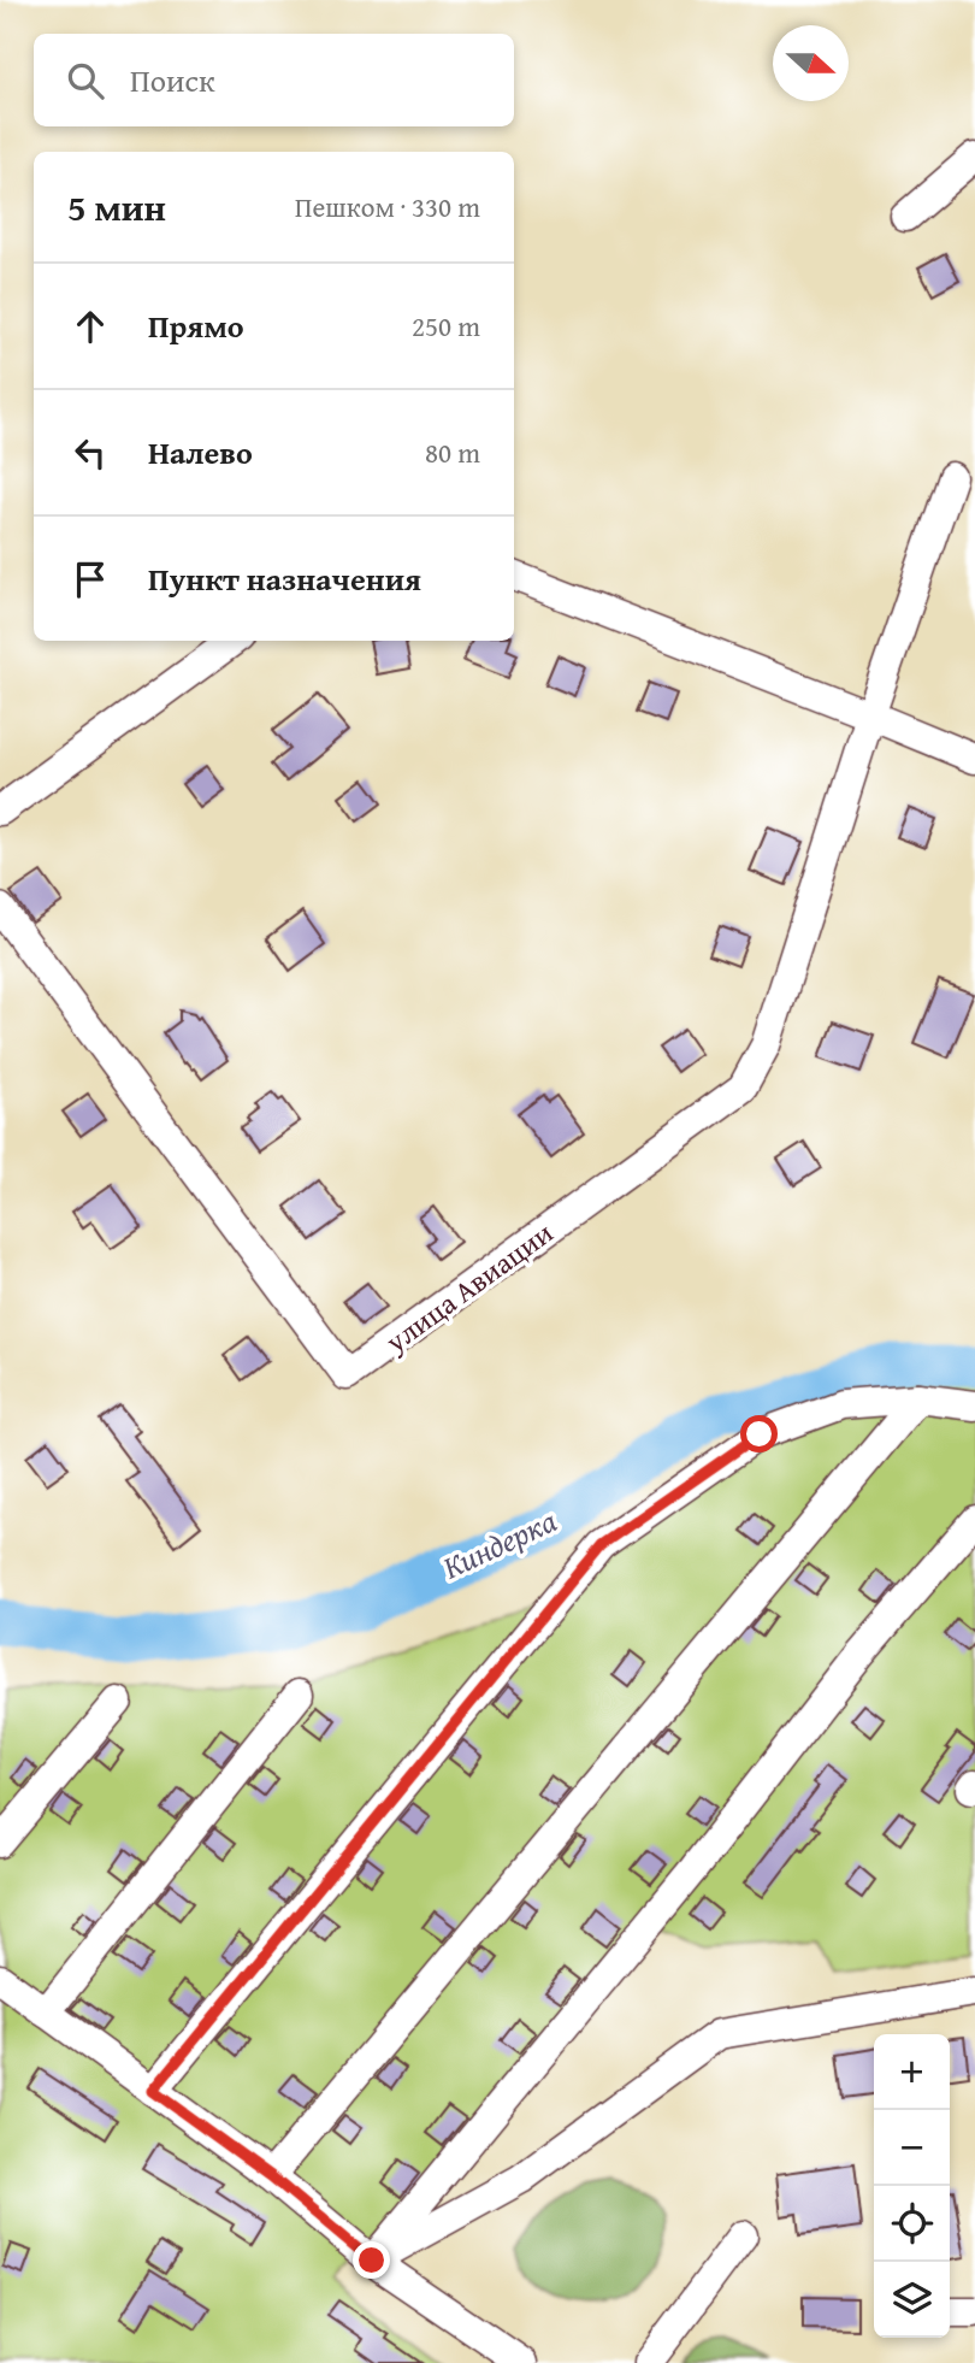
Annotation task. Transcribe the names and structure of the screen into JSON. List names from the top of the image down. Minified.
{"streets":{"street":["улица Авиации"]},"water":["Киндерка"],"north":"right","page":{"search":"Поиск","heading":["5 мин","Пешком · 330 m"],"list":[["Прямо","250 m"],["Налево","80 m"],"Пункт назначения"],"map_buttons":["+","−"]}}
